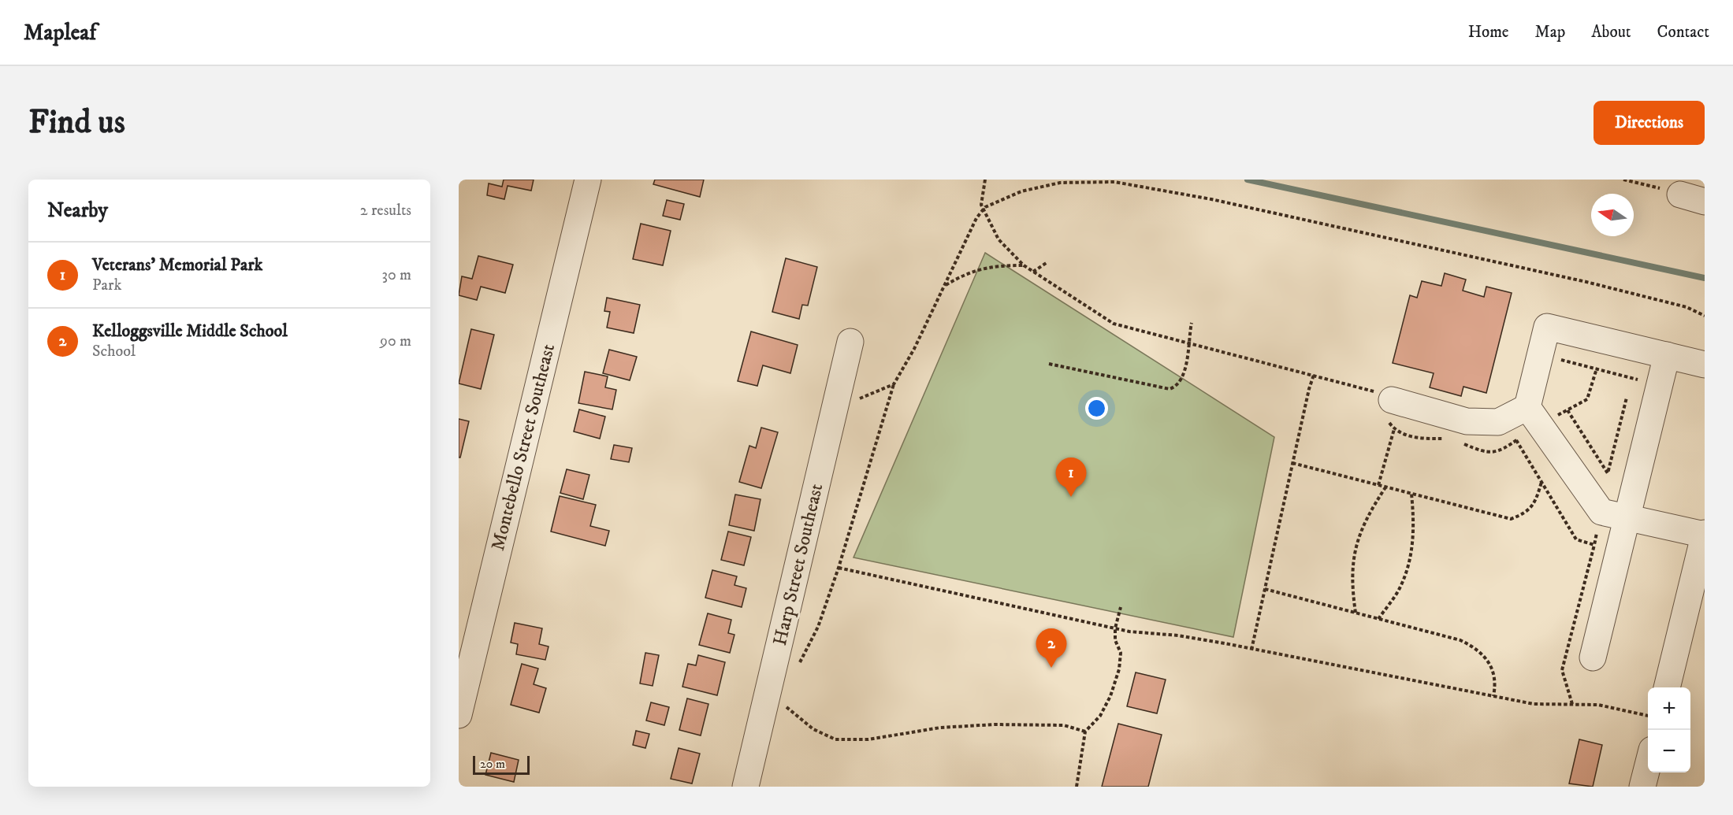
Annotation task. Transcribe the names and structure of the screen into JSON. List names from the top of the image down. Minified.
{"streets":{"street":["Montebello Street Southeast","Harp Street Southeast"]},"scale_bar":"20 m","north":"left","page":{"header":"Mapleaf","nav":["Home","Map","About","Contact"],"buttons":"Directions","title":"Find us","heading":["Nearby","2 results"],"list":[{"mark":"1","name":"Veterans' Memorial Park","note":"Park","value":"30 m"},{"mark":"2","name":"Kelloggsville Middle School","note":"School","value":"90 m"}],"pins":["1","2"],"map_buttons":["+","−"],"scale":"20 m"}}
